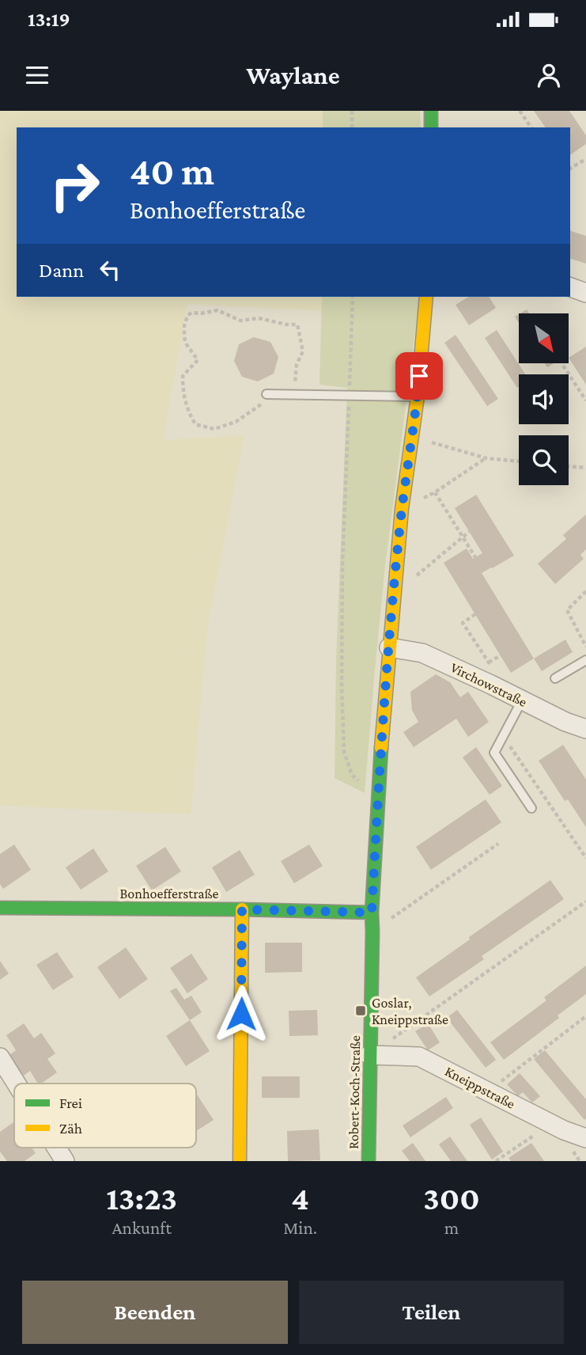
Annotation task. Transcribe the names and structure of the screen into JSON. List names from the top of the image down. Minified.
{"streets":{"street":["Virchowstraße","Bonhoefferstraße","Kneippstraße","Robert-Koch-Straße"]},"crossings":[["Virchowstraße","Robert-Koch-Straße"],["Bonhoefferstraße","Robert-Koch-Straße"],["Kneippstraße","Robert-Koch-Straße"]],"places":{"transit":["Goslar, Kneippstraße"]},"legend":["Frei","Zäh"],"north":"bottom right","page":{"status":"13:19","header":"Waylane","turn":["40 m","Bonhoefferstraße"],"then":"Dann","eta":["13:23","Ankunft","4","Min.","300","m"],"buttons":["Beenden","Teilen"]}}
